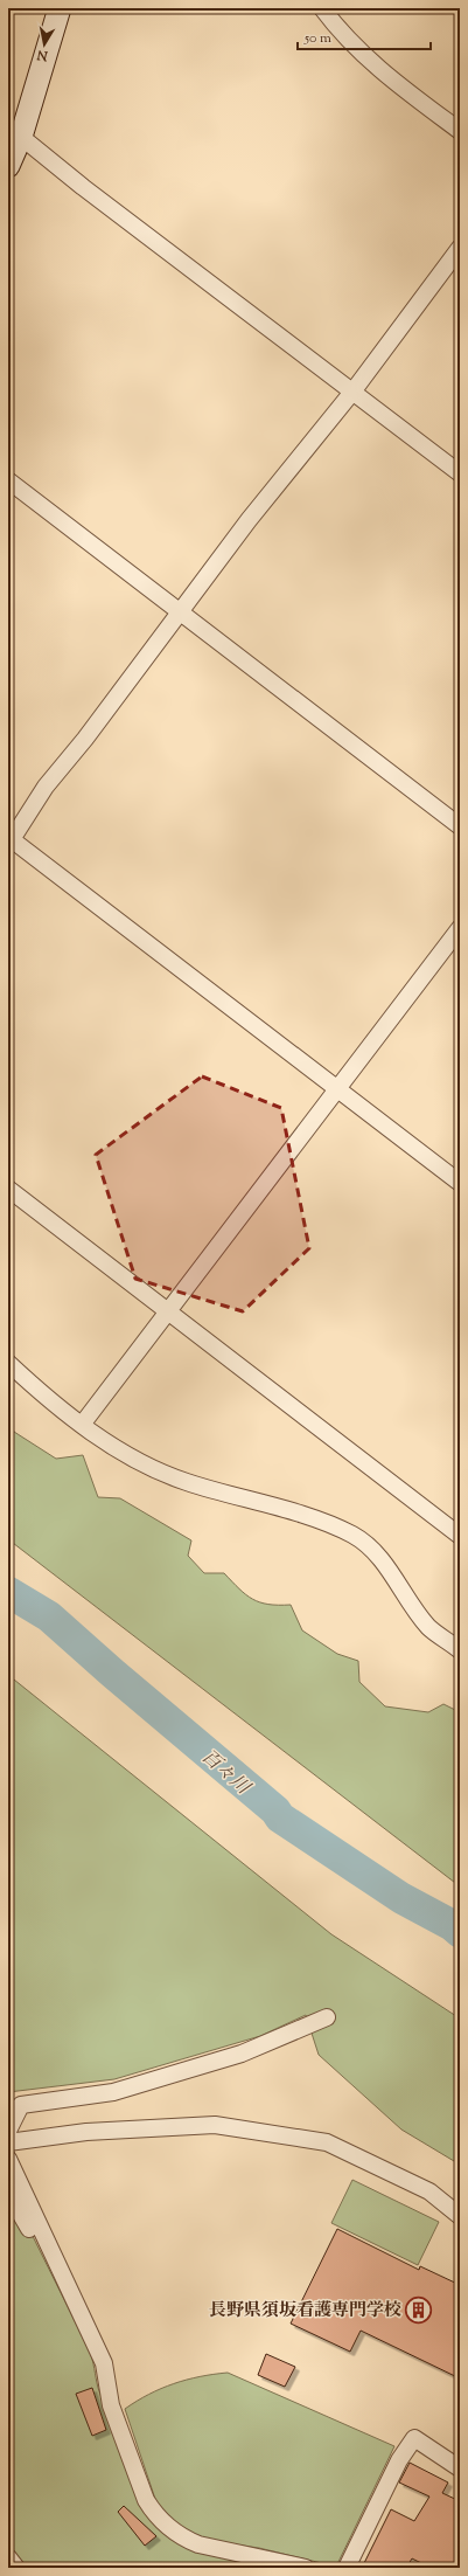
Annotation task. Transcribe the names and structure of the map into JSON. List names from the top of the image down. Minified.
{"water":["百々川"],"places":{"building":["長野県須坂看護専門学校"]},"scale_bar":"50 m","north":"bottom"}
